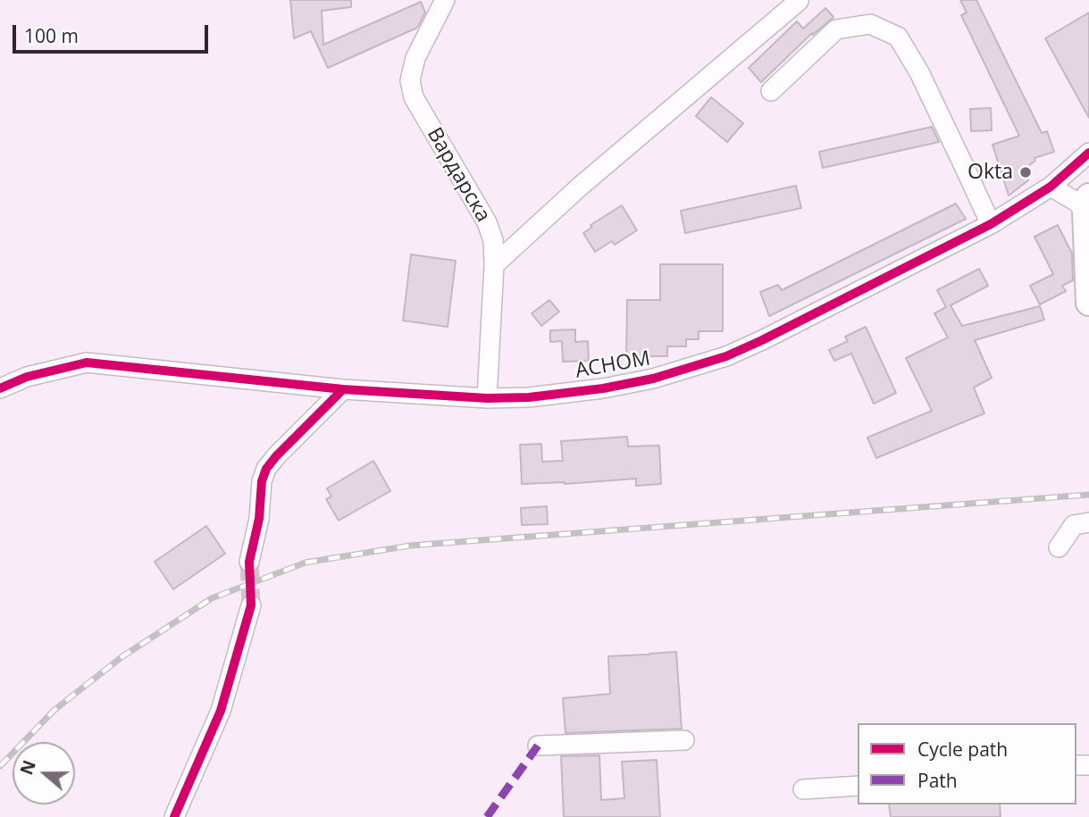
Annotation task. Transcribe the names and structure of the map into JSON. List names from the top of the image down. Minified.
{"streets":{"street":["Вардарска","АСНОМ"]},"crossings":[["Вардарска","АСНОМ"]],"places":["Okta"],"legend":["Cycle path","Path"],"scale_bar":"100 m","north":"left"}
